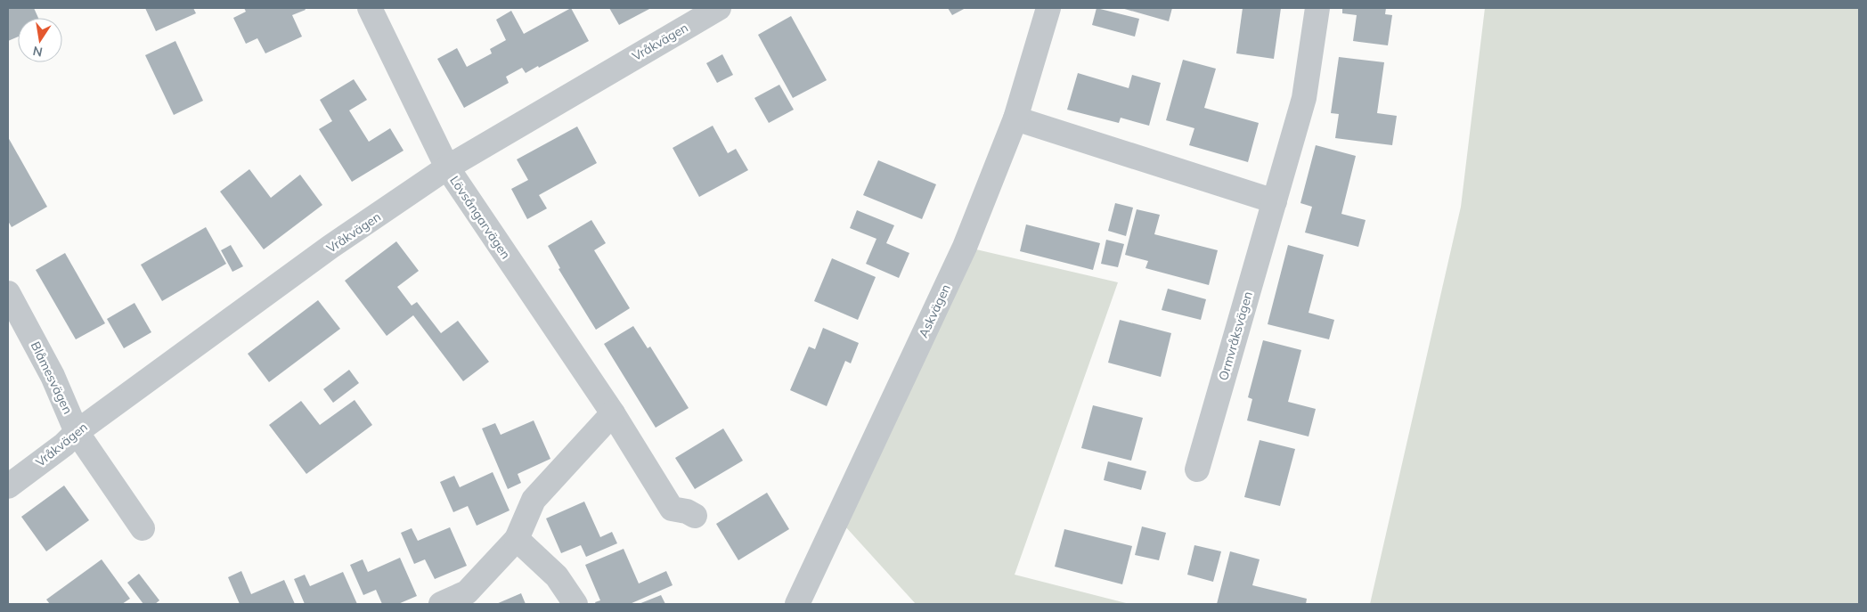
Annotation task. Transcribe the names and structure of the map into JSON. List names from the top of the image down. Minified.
{"streets":{"street":["Vråkvägen","Lövsångarvägen","Askvägen","Ormvråksvägen","Blåmesvägen"]},"crossings":[["Vråkvägen","Lövsångarvägen"],["Vråkvägen","Blåmesvägen"]],"north":"bottom"}
